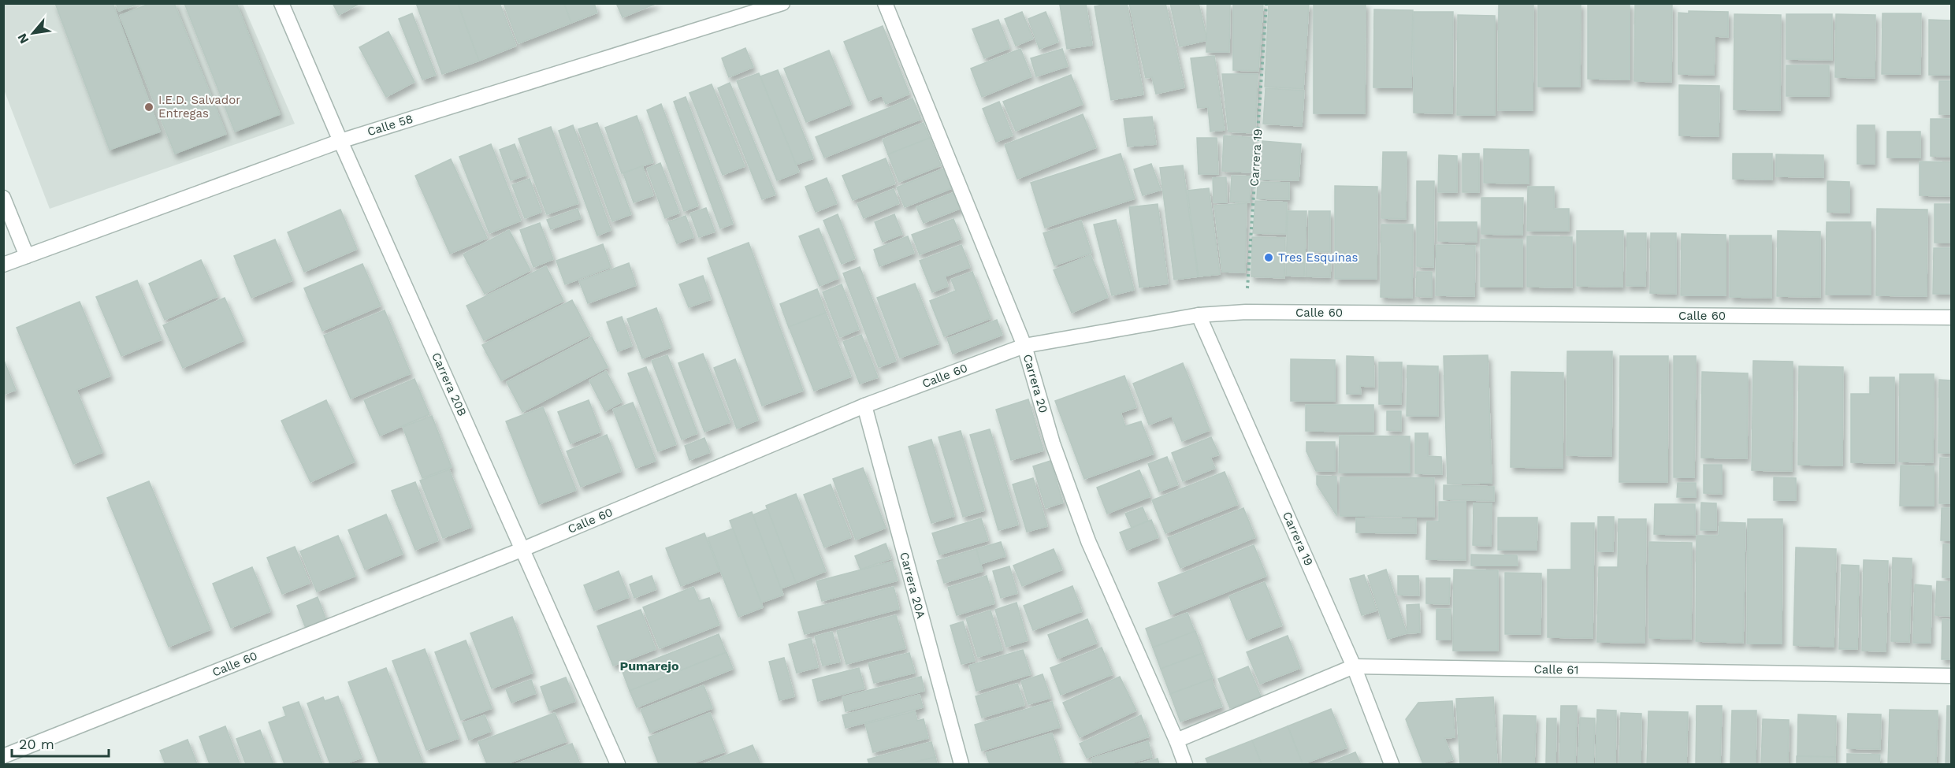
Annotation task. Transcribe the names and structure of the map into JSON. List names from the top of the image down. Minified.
{"streets":{"street":["Calle 58","Carrera 19","Calle 60","Carrera 20","Carrera 20B","Carrera 20A","Calle 61"]},"crossings":[["Calle 58","Carrera 20B"],["Carrera 19","Calle 60"],["Carrera 19","Calle 61"],["Calle 60","Carrera 20"],["Calle 60","Carrera 20B"],["Calle 60","Carrera 20A"],["Carrera 20","Calle 61"]],"districts":["Pumarejo"],"places":["I.E.D. Salvador Entregas","Tres Esquinas"],"scale_bar":"20 m","north":"bottom left"}
